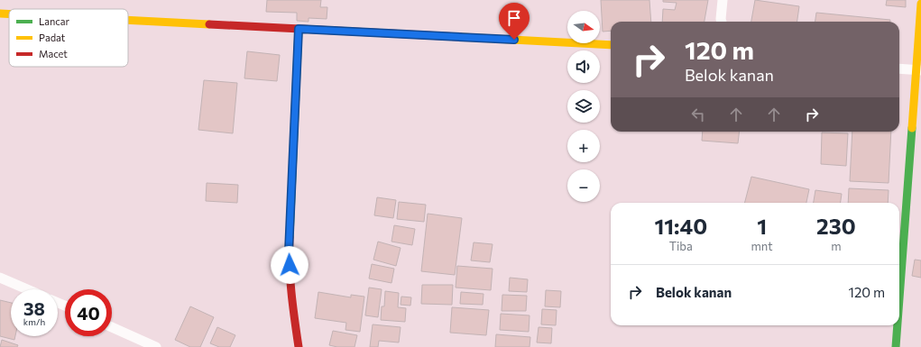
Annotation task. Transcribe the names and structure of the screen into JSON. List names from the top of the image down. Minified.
{"legend":["Lancar","Padat","Macet"],"north":"right","page":{"map_buttons":["+","−"],"turn":["120 m","Belok kanan"],"eta":["11:40","Tiba","1","mnt","230","m"],"list":[{"name":"Belok kanan","value":"120 m"}],"speed":"38 km/h","limit":"40"}}
